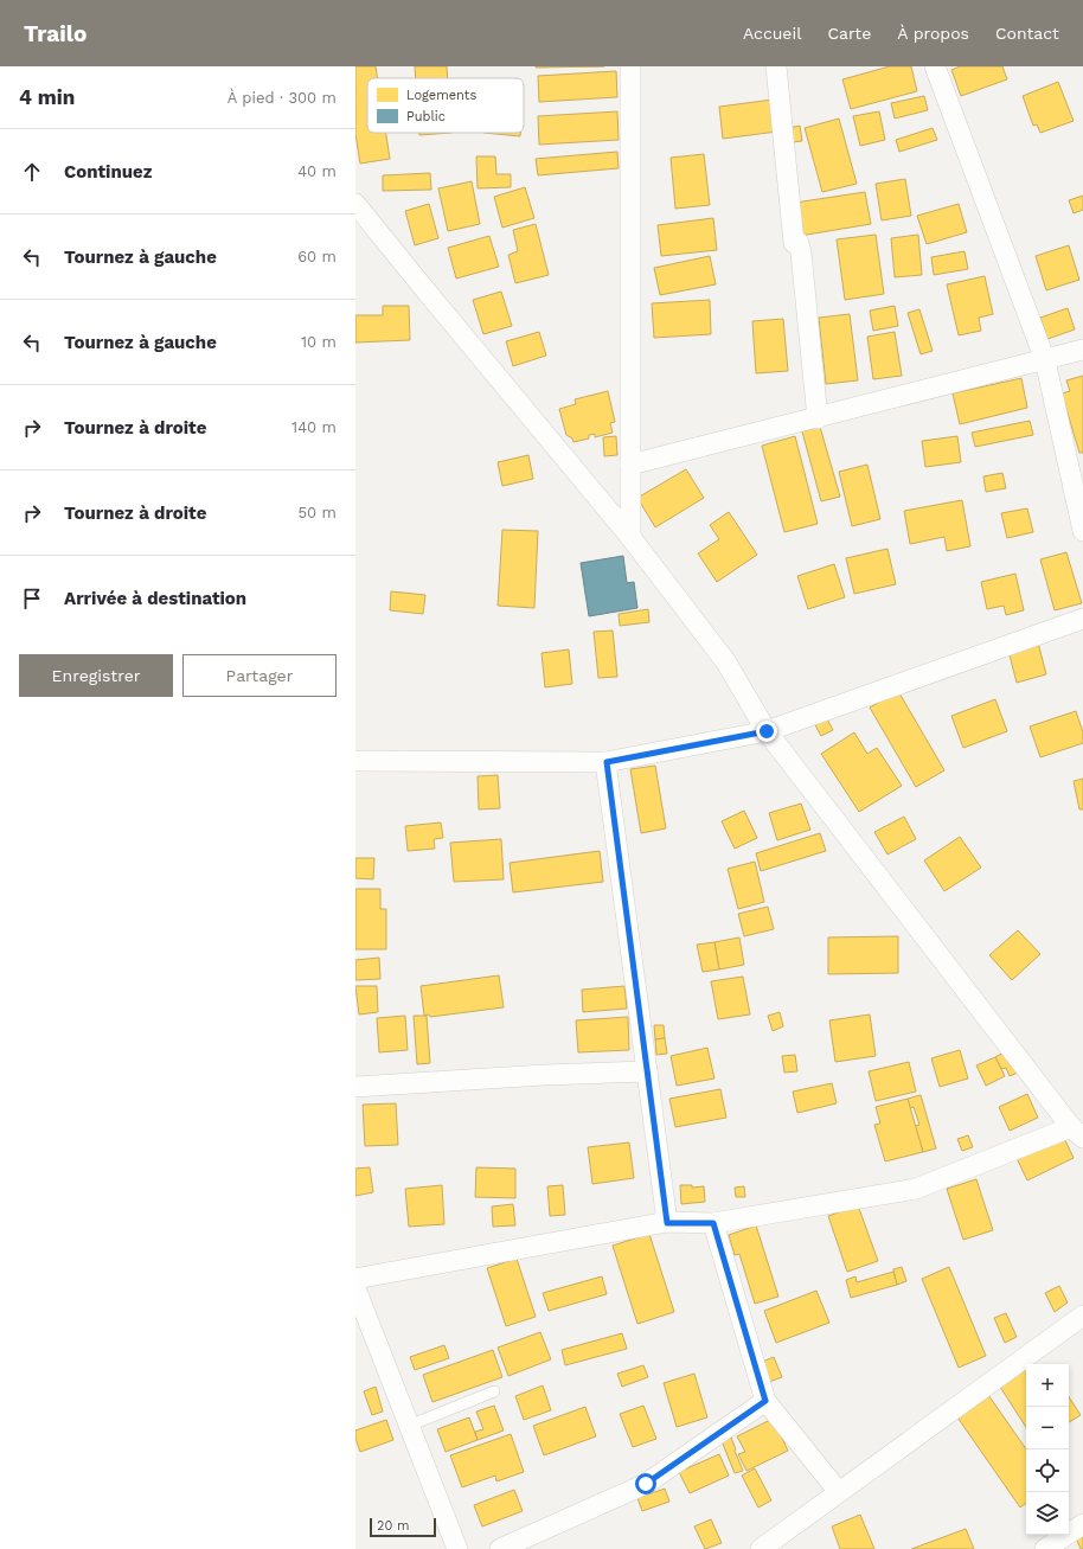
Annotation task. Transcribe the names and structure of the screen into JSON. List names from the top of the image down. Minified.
{"legend":["Logements","Public"],"scale_bar":"20 m","page":{"header":"Trailo","nav":["Accueil","Carte","À propos","Contact"],"heading":["4 min","À pied · 300 m"],"list":[["Continuez","40 m"],["Tournez à gauche","60 m"],["Tournez à gauche","10 m"],["Tournez à droite","140 m"],["Tournez à droite","50 m"],"Arrivée à destination"],"buttons":["Enregistrer","Partager"],"map_buttons":["+","−"],"scale":"20 m"}}
